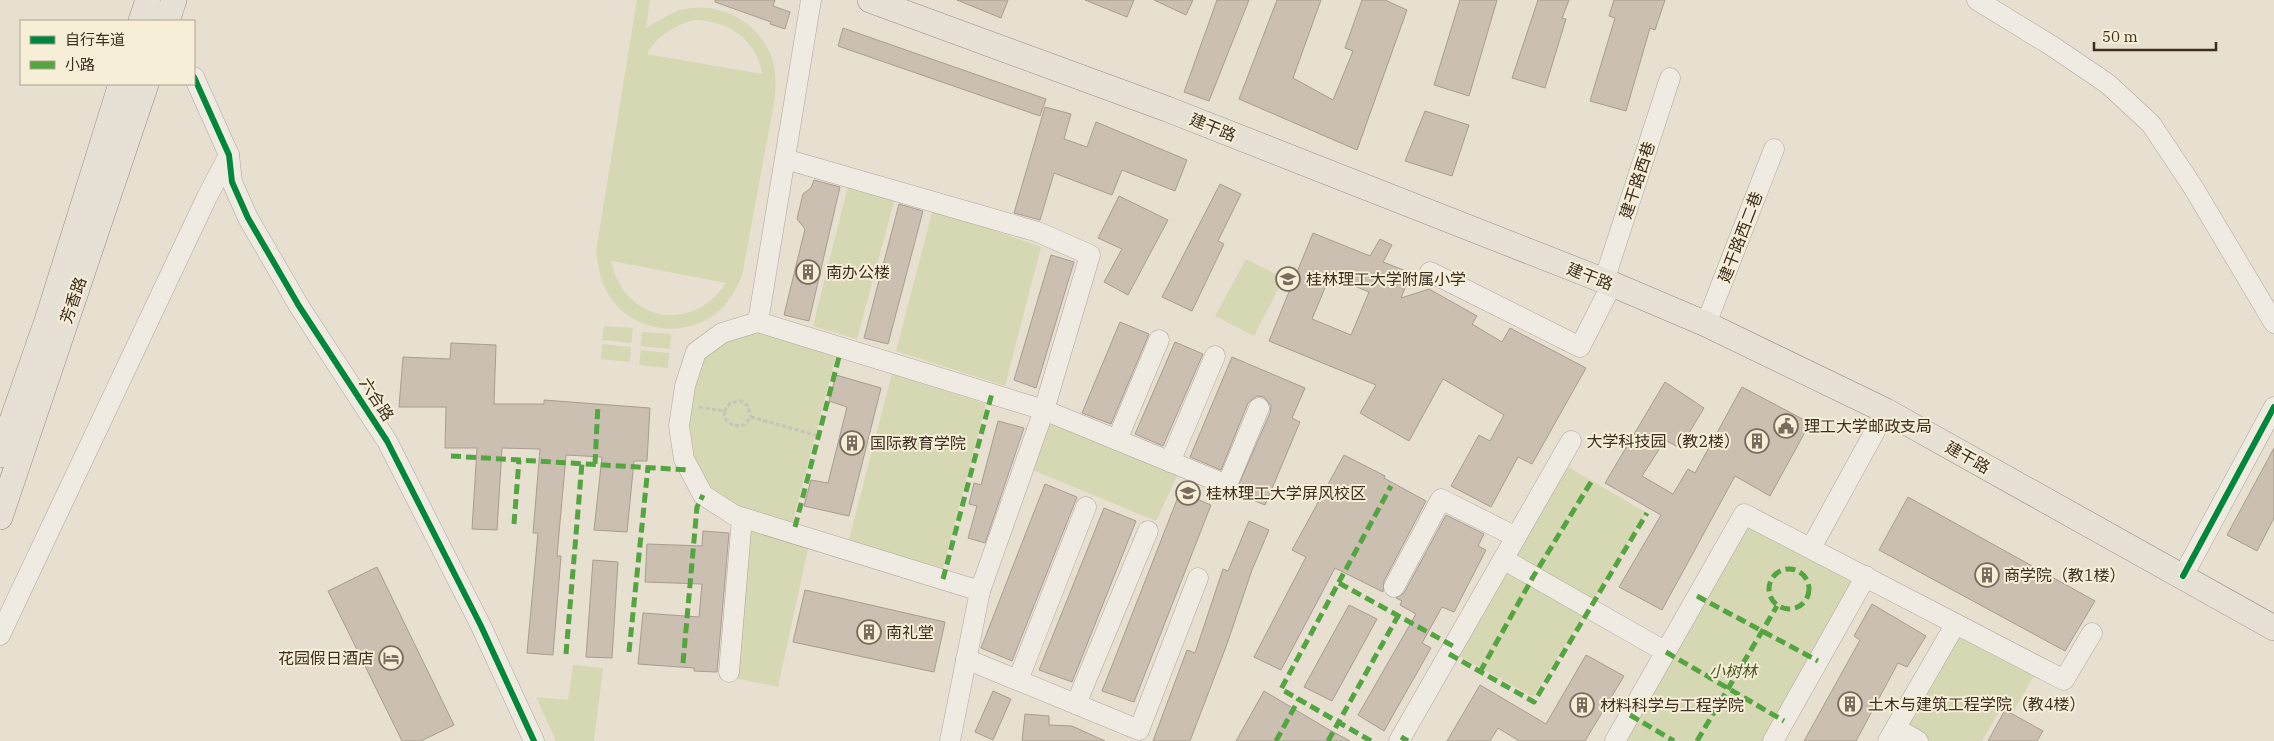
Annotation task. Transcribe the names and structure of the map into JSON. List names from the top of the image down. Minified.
{"streets":{"main road":["建干路","芳香路"],"street":["建干路西巷","建干路西二巷","六合路"]},"crossings":[["建干路","建干路西巷"],["建干路","建干路西二巷"]],"parks":["小树林"],"places":{"building":["南办公楼","大学科技园（教2楼）","国际教育学院","商学院（教1楼）","南礼堂","土木与建筑工程学院（教4楼）","材料科学与工程学院"],"school or university":["桂林理工大学附属小学","桂林理工大学屏风校区"],"public building":["理工大学邮政支局"],"hotel":["花园假日酒店"]},"legend":["自行车道","小路"],"scale_bar":"50 m"}
